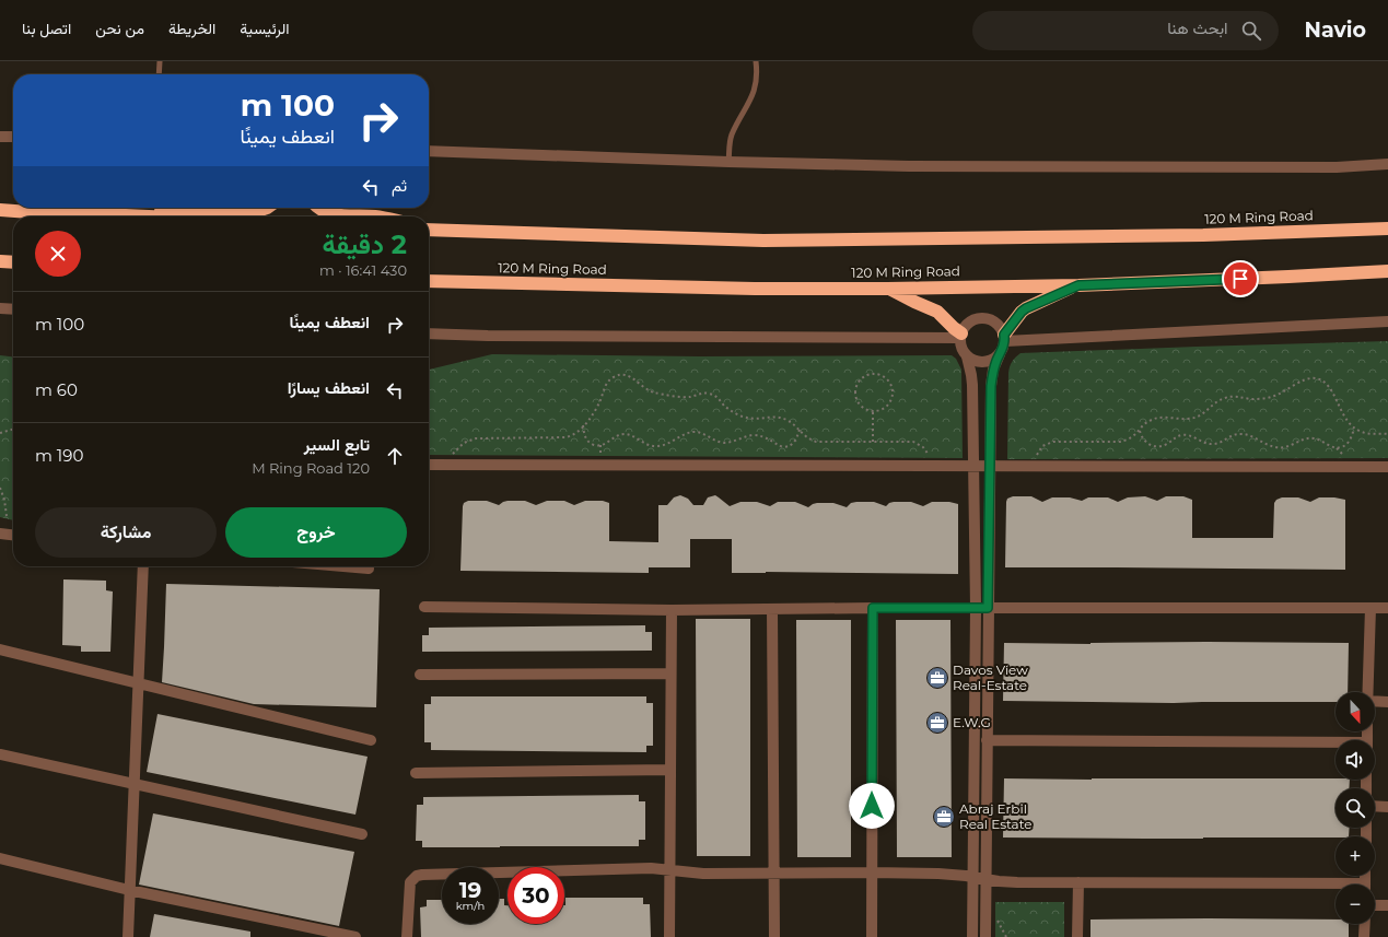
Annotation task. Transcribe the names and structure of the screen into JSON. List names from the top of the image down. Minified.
{"streets":{"highway":["120 M Ring Road"]},"places":{"office":["Davos View Real-Estate","E.W.G","Abraj Erbil Real Estate"]},"north":"bottom","page":{"header":"Navio","search":"ابحث هنا","nav":["الرئيسية","الخريطة","من نحن","اتصل بنا"],"turn":["100 m","انعطف يمينًا"],"then":"ثم","heading":["2 دقيقة","430 m · 16:41"],"list":[{"name":"انعطف يمينًا","value":"100 m"},{"name":"انعطف يسارًا","value":"60 m"},{"name":"تابع السير","note":"120 M Ring Road","value":"190 m"}],"buttons":["خروج","مشاركة"],"map_buttons":["+","−"],"speed":"19 km/h","limit":"30"}}
